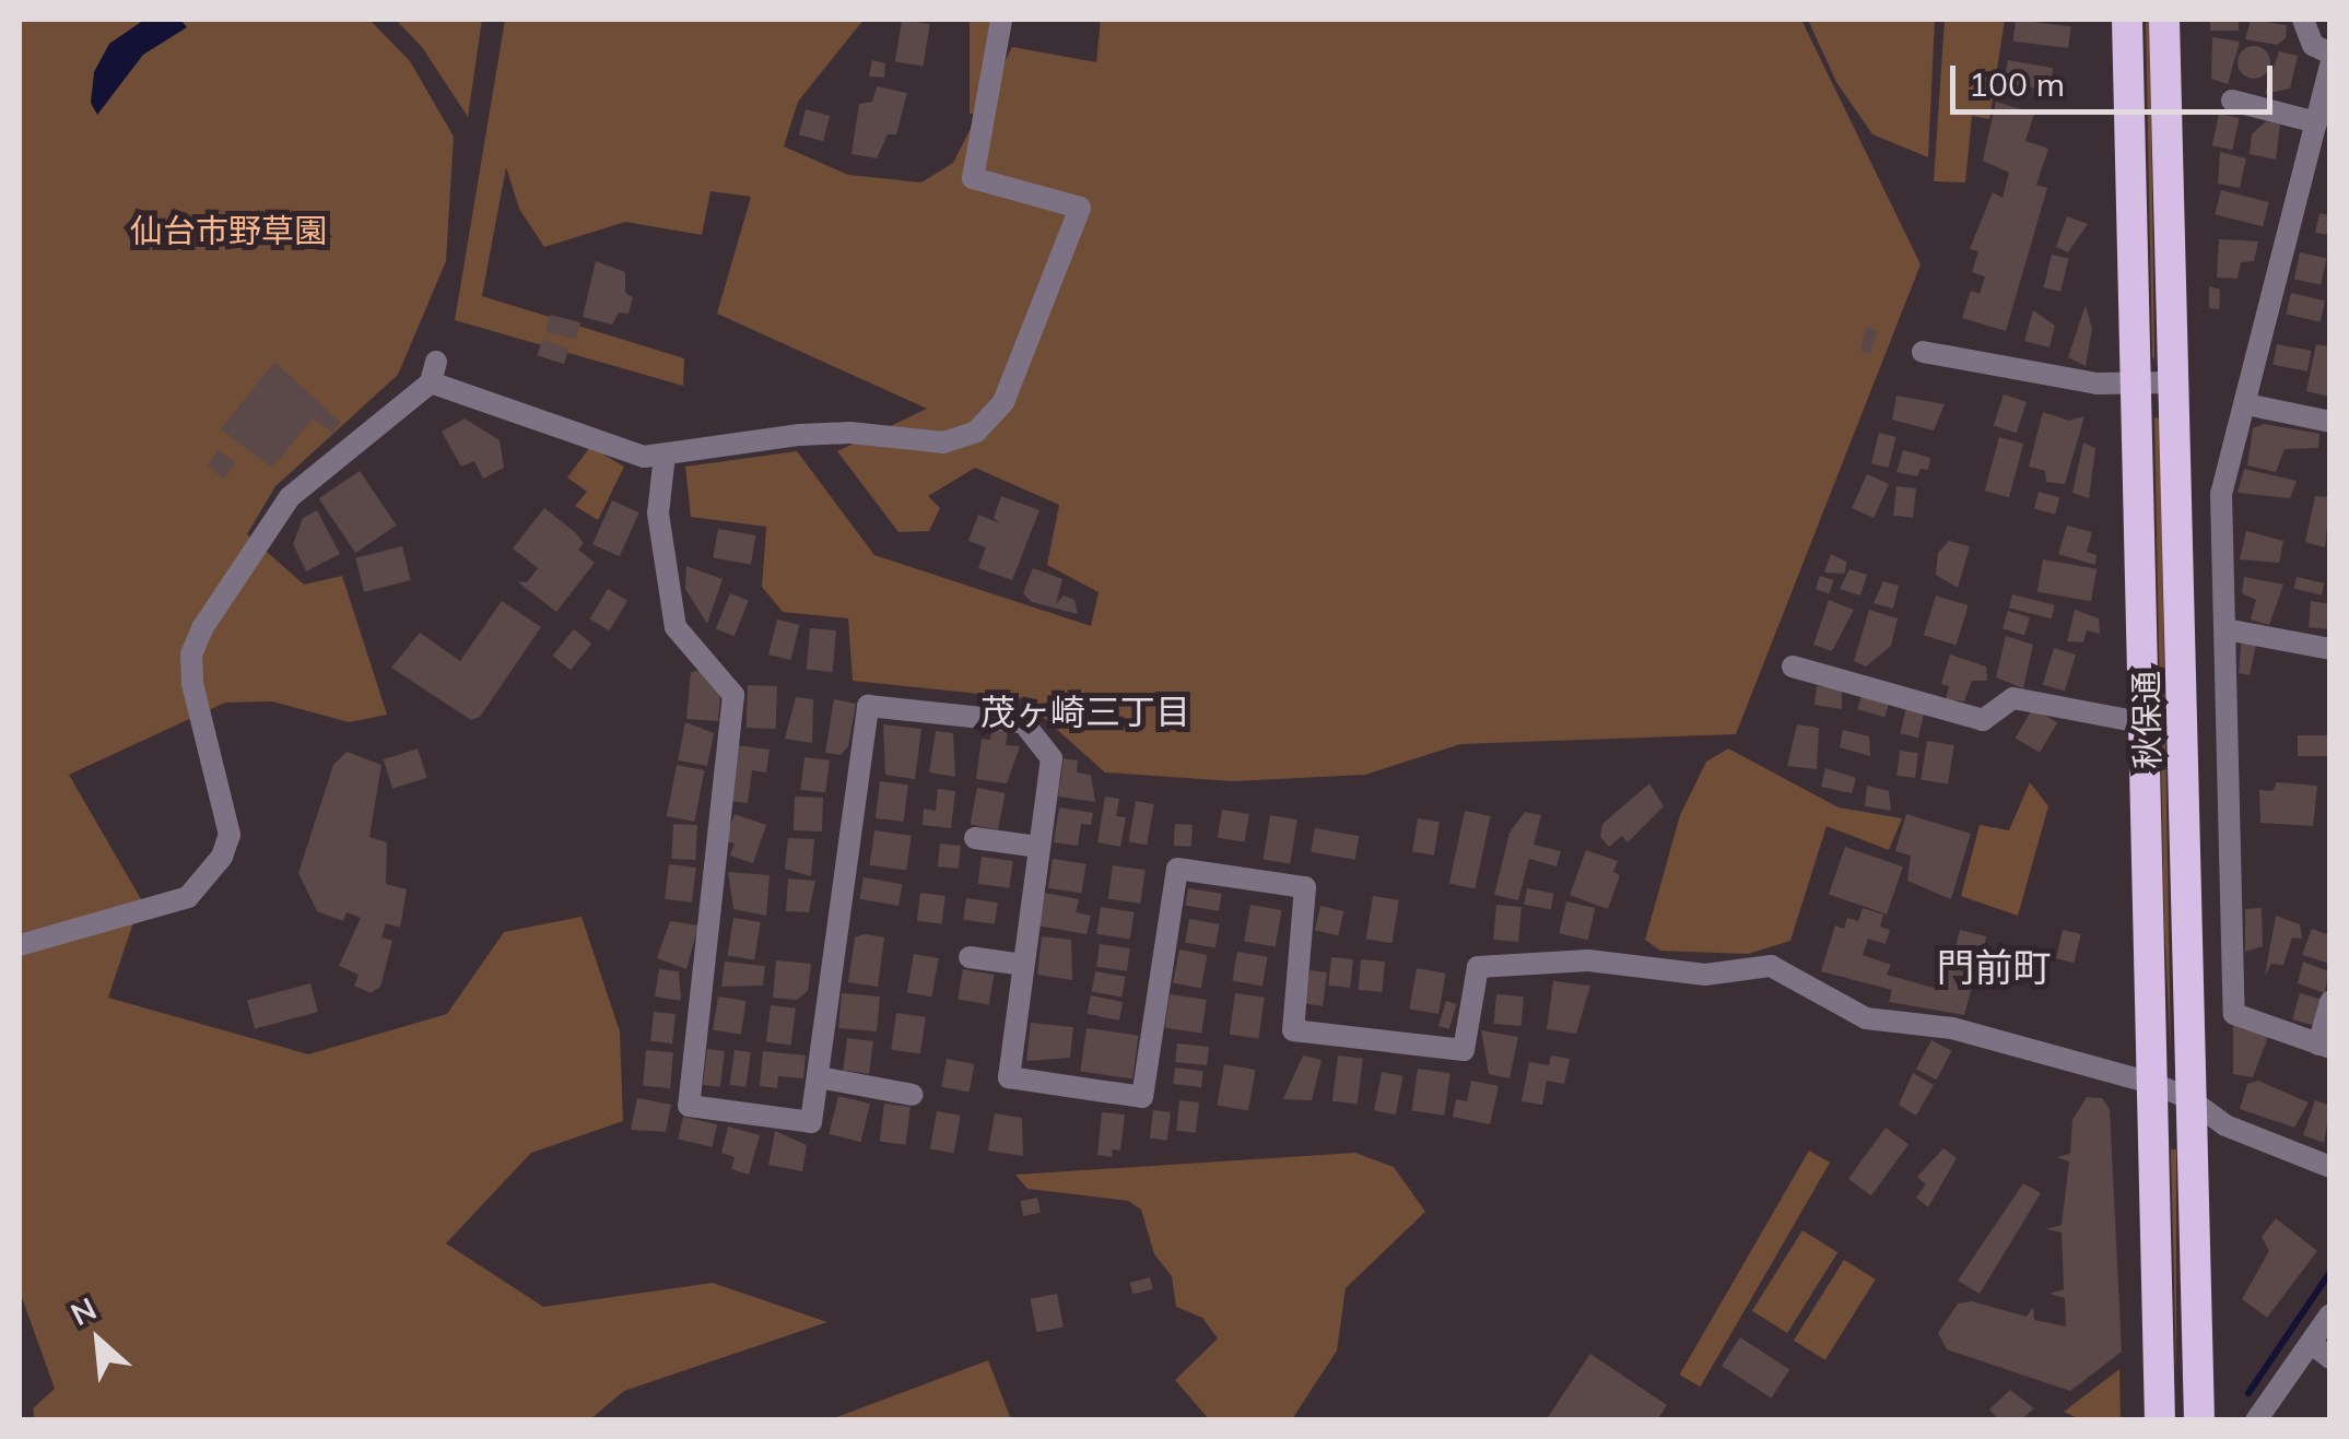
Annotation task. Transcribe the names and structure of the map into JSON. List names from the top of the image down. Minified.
{"streets":{"highway":["秋保通"]},"districts":["茂ヶ崎三丁目","門前町"],"parks":["仙台市野草園"],"scale_bar":"100 m","north":"top left"}
